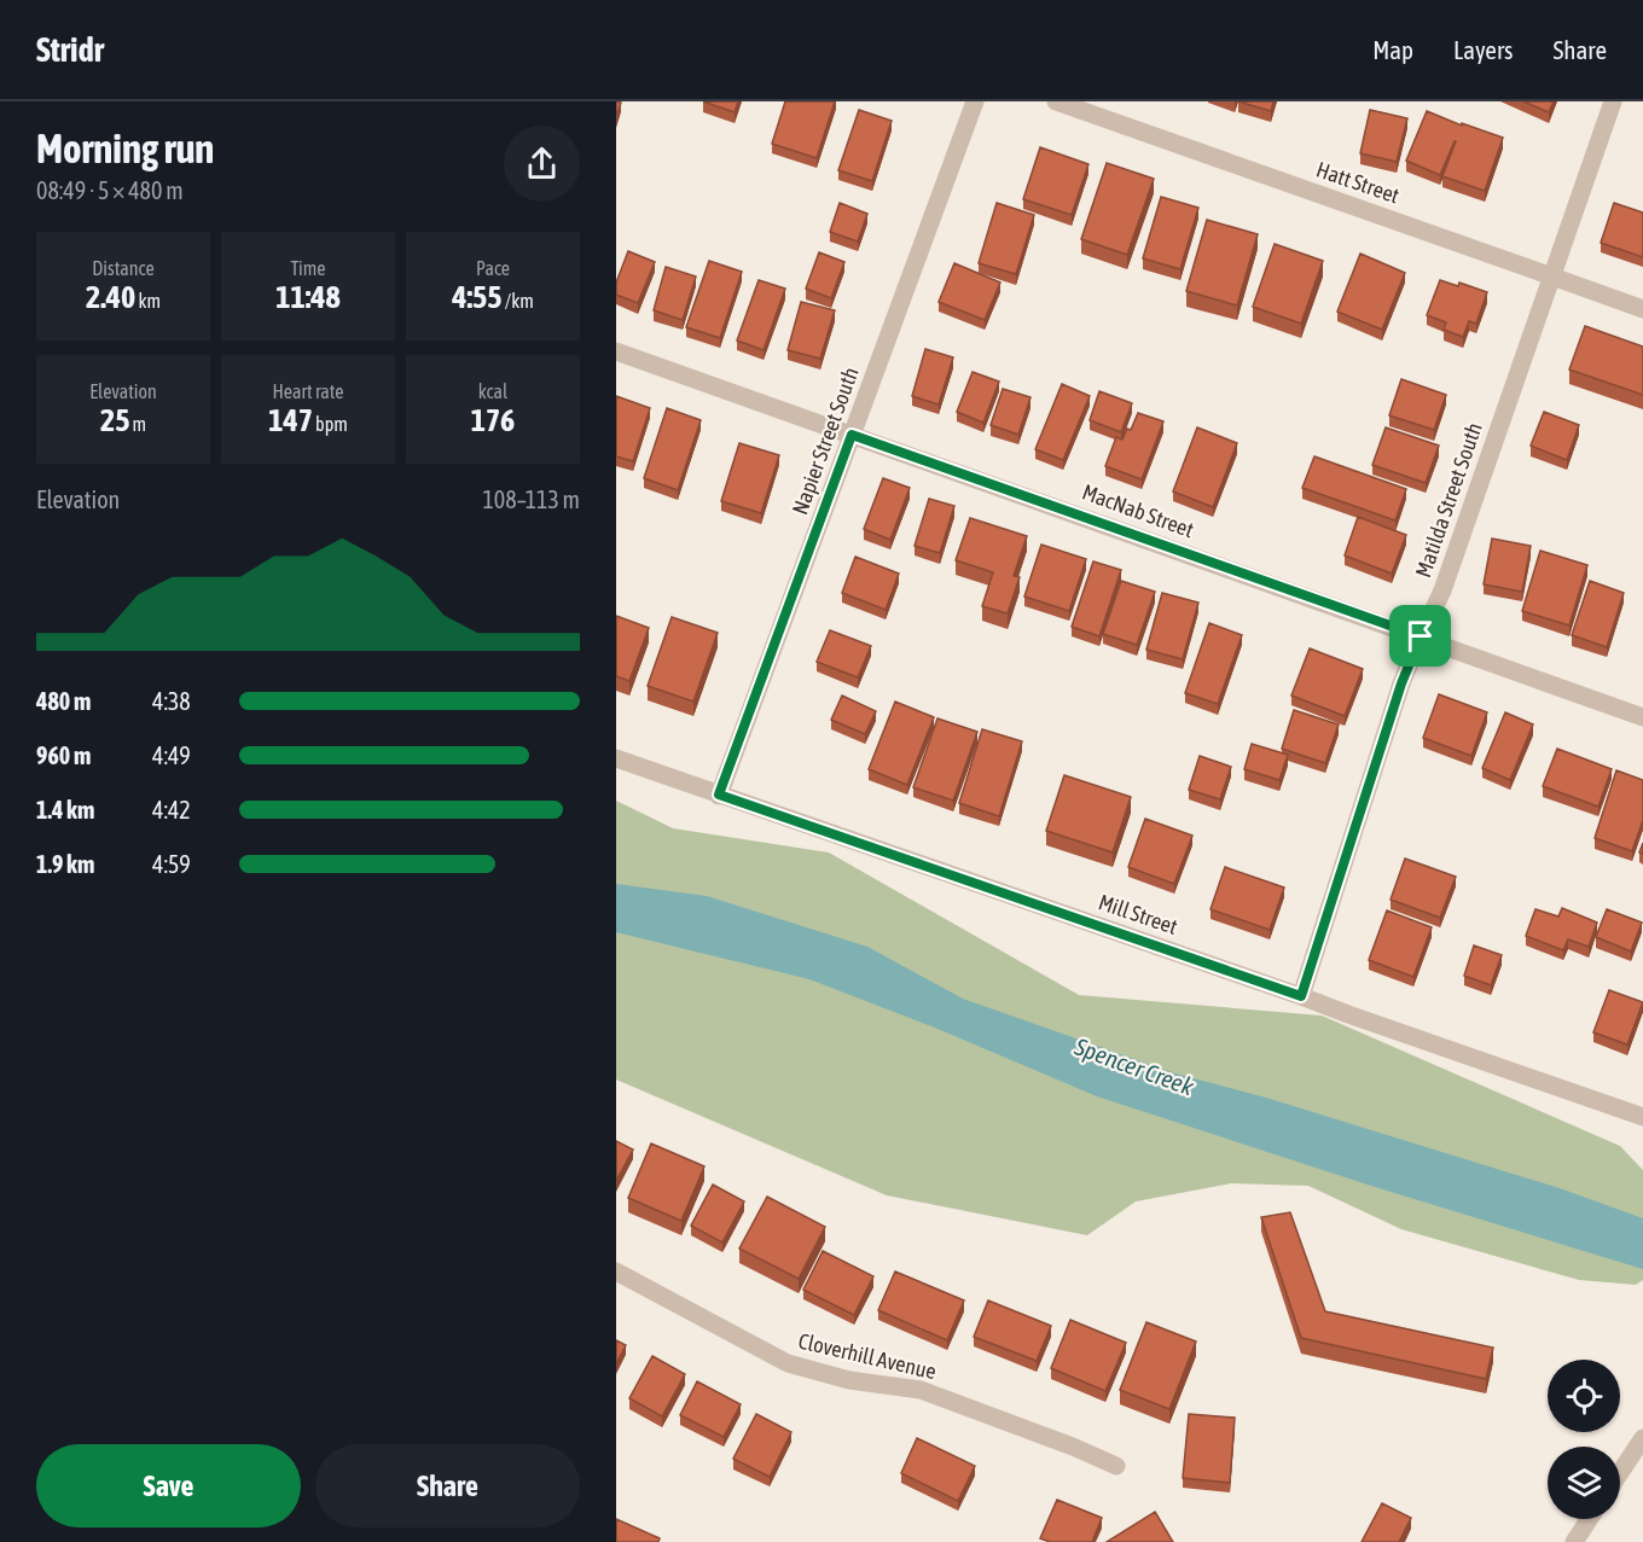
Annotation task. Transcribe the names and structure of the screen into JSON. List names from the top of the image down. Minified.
{"streets":{"street":["Hatt Street","Napier Street South","Matilda Street South","MacNab Street","Mill Street","Cloverhill Avenue"]},"crossings":[["Hatt Street","Matilda Street South"],["Napier Street South","MacNab Street"],["Napier Street South","Mill Street"],["Matilda Street South","MacNab Street"],["Matilda Street South","Mill Street"]],"water":["Spencer Creek"],"page":{"header":"Stridr","nav":["Map","Layers","Share"],"heading":["Morning run","08:49 · 5 × 480 m"],"stats":[["Distance","2.40 km"],["Time","11:48"],["Pace","4:55 /km"],["Elevation","25 m"],["Heart rate","147 bpm"],["kcal","176"]],"chart":["Elevation","108–113 m"],"list":[{"name":"480 m","note":"4:38"},{"name":"960 m","note":"4:49"},{"name":"1.4 km","note":"4:42"},{"name":"1.9 km","note":"4:59"}],"buttons":["Save","Share"]}}
